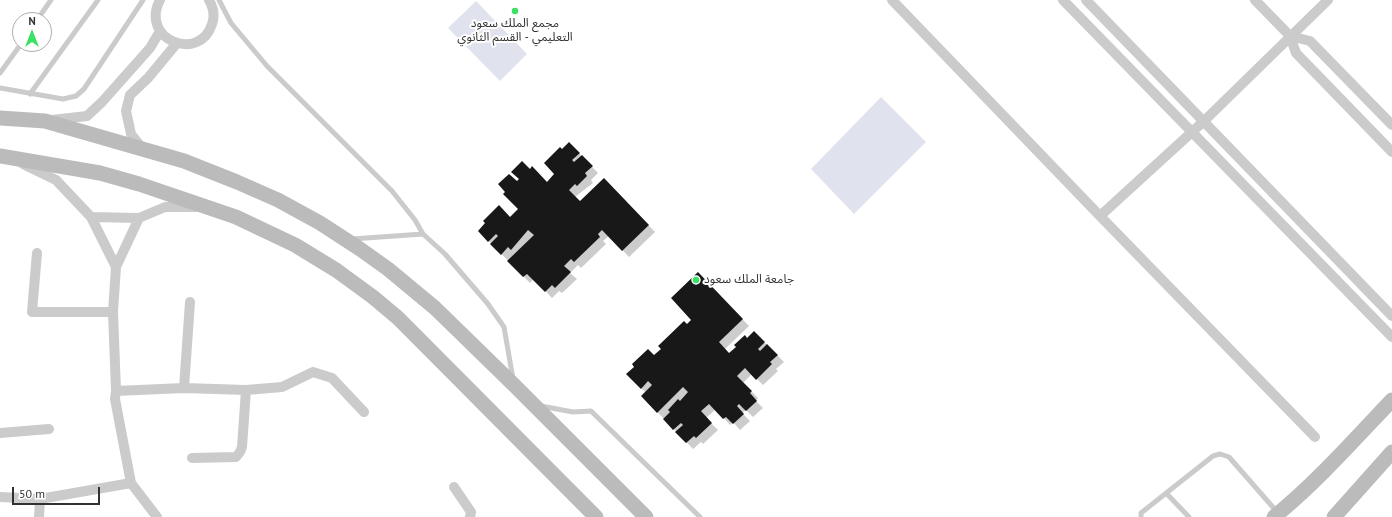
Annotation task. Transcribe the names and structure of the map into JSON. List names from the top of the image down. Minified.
{"places":["مجمع الملك سعود التعليمي - القسم الثانوي","جامعة الملك سعود"],"scale_bar":"50 m","north":"top"}
